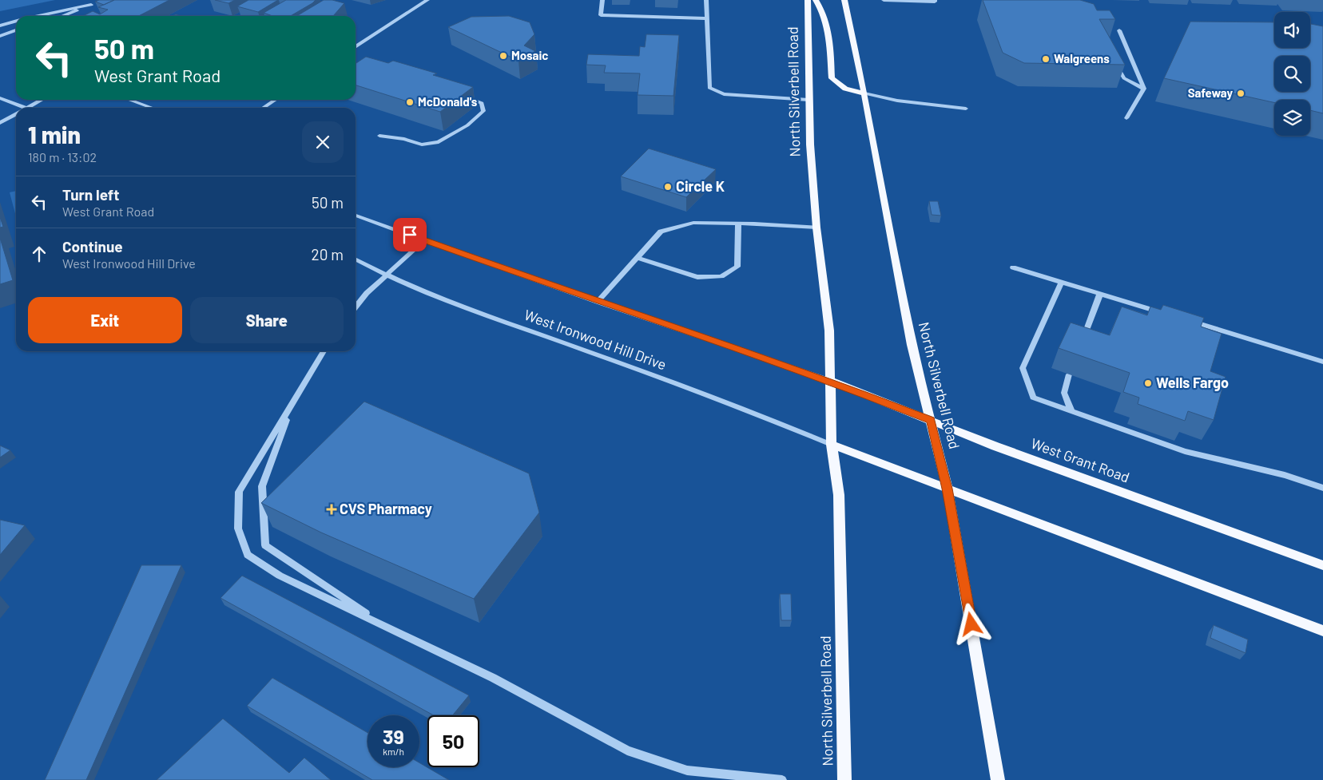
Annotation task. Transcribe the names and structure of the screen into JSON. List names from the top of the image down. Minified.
{"streets":{"main road":["North Silverbell Road","West Grant Road"],"street":["West Ironwood Hill Drive"]},"crossings":[["North Silverbell Road","West Ironwood Hill Drive"],["North Silverbell Road","West Grant Road"]],"places":{"other":["Mosaic","Walgreens","Safeway","McDonald's","Circle K","Wells Fargo"],"health":["CVS Pharmacy"]},"page":{"turn":["50 m","West Grant Road"],"heading":["1 min","180 m · 13:02"],"list":[{"name":"Turn left","note":"West Grant Road","value":"50 m"},{"name":"Continue","note":"West Ironwood Hill Drive","value":"20 m"}],"buttons":["Exit","Share"],"speed":"39 km/h","limit":"50"}}
